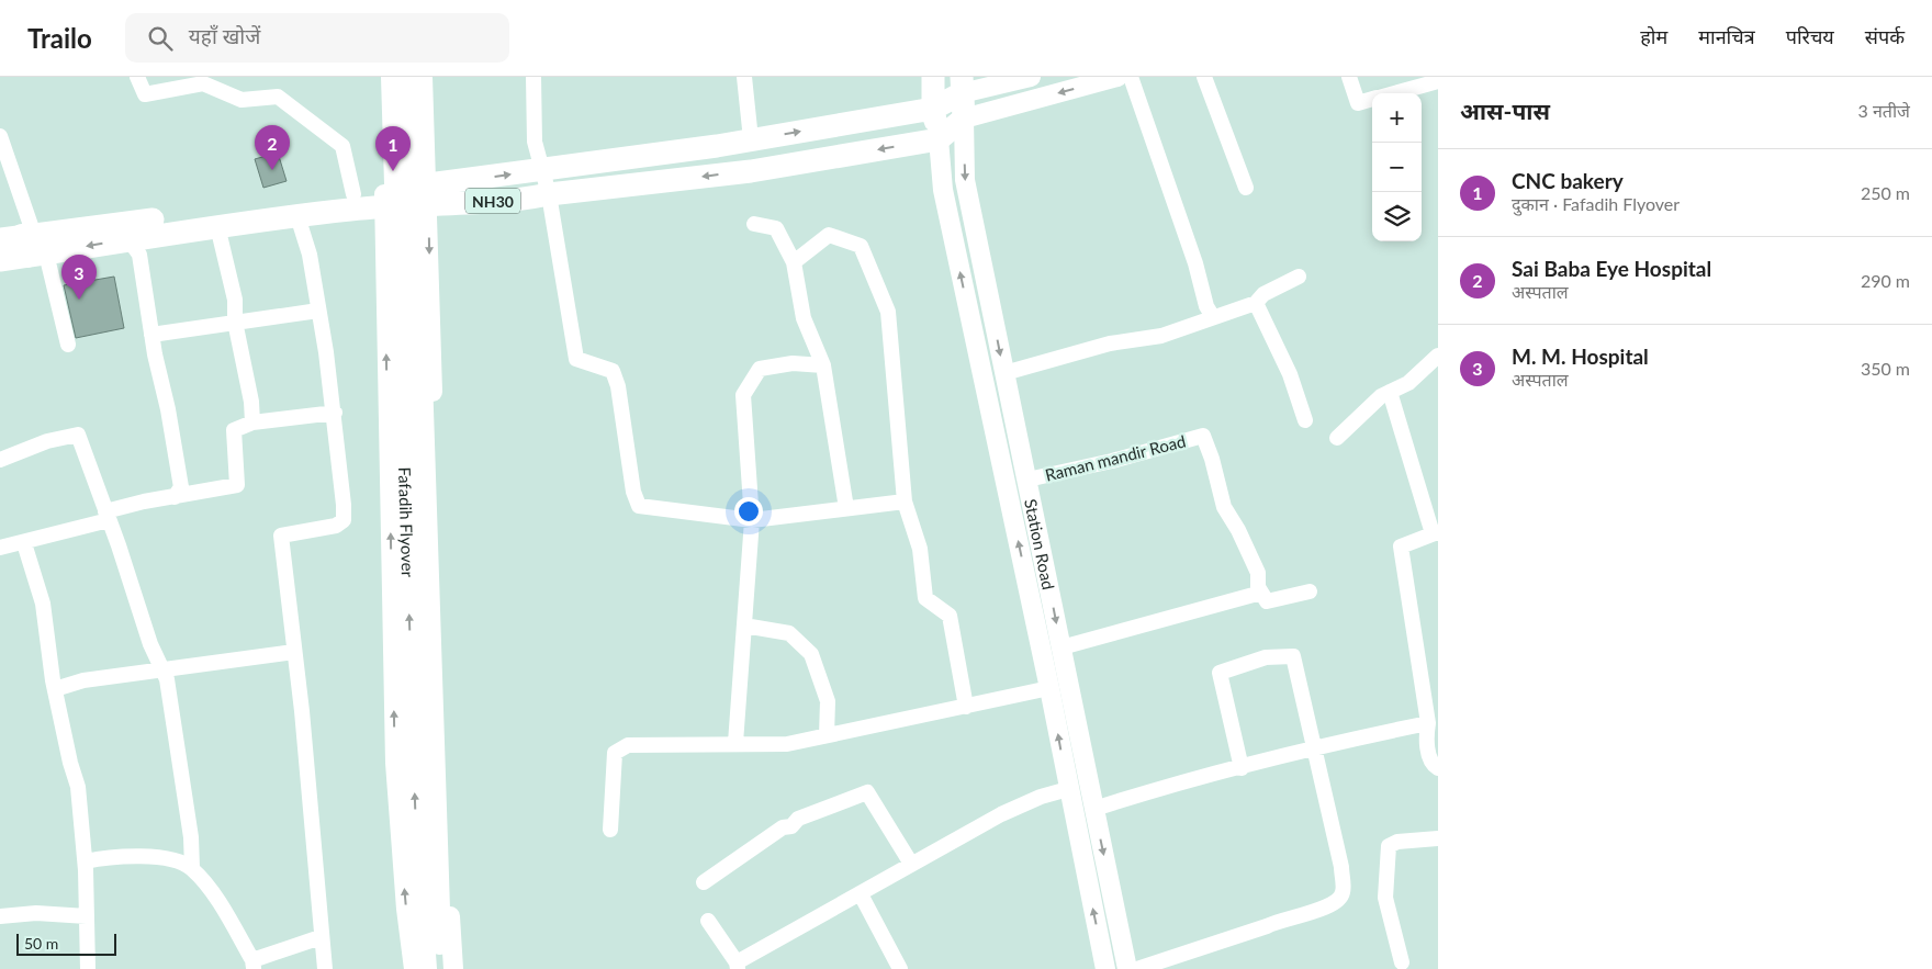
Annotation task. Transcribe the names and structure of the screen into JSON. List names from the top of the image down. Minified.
{"streets":{"highway":["Fafadih Flyover"],"main road":["NH30"],"street":["Raman mandir Road","Station Road"]},"crossings":[["NH30","Station Road"],["Raman mandir Road","Station Road"]],"scale_bar":"50 m","page":{"header":"Trailo","search":"यहाँ खोजें","nav":["होम","मानचित्र","परिचय","संपर्क"],"heading":["आस-पास","3 नतीजे"],"map_buttons":["+","−"],"pins":["2","1","3"],"list":[{"mark":"1","name":"CNC bakery","note":"दुकान · Fafadih Flyover","value":"250 m"},{"mark":"2","name":"Sai Baba Eye Hospital","note":"अस्पताल","value":"290 m"},{"mark":"3","name":"M. M. Hospital","note":"अस्पताल","value":"350 m"}],"scale":"50 m"}}
